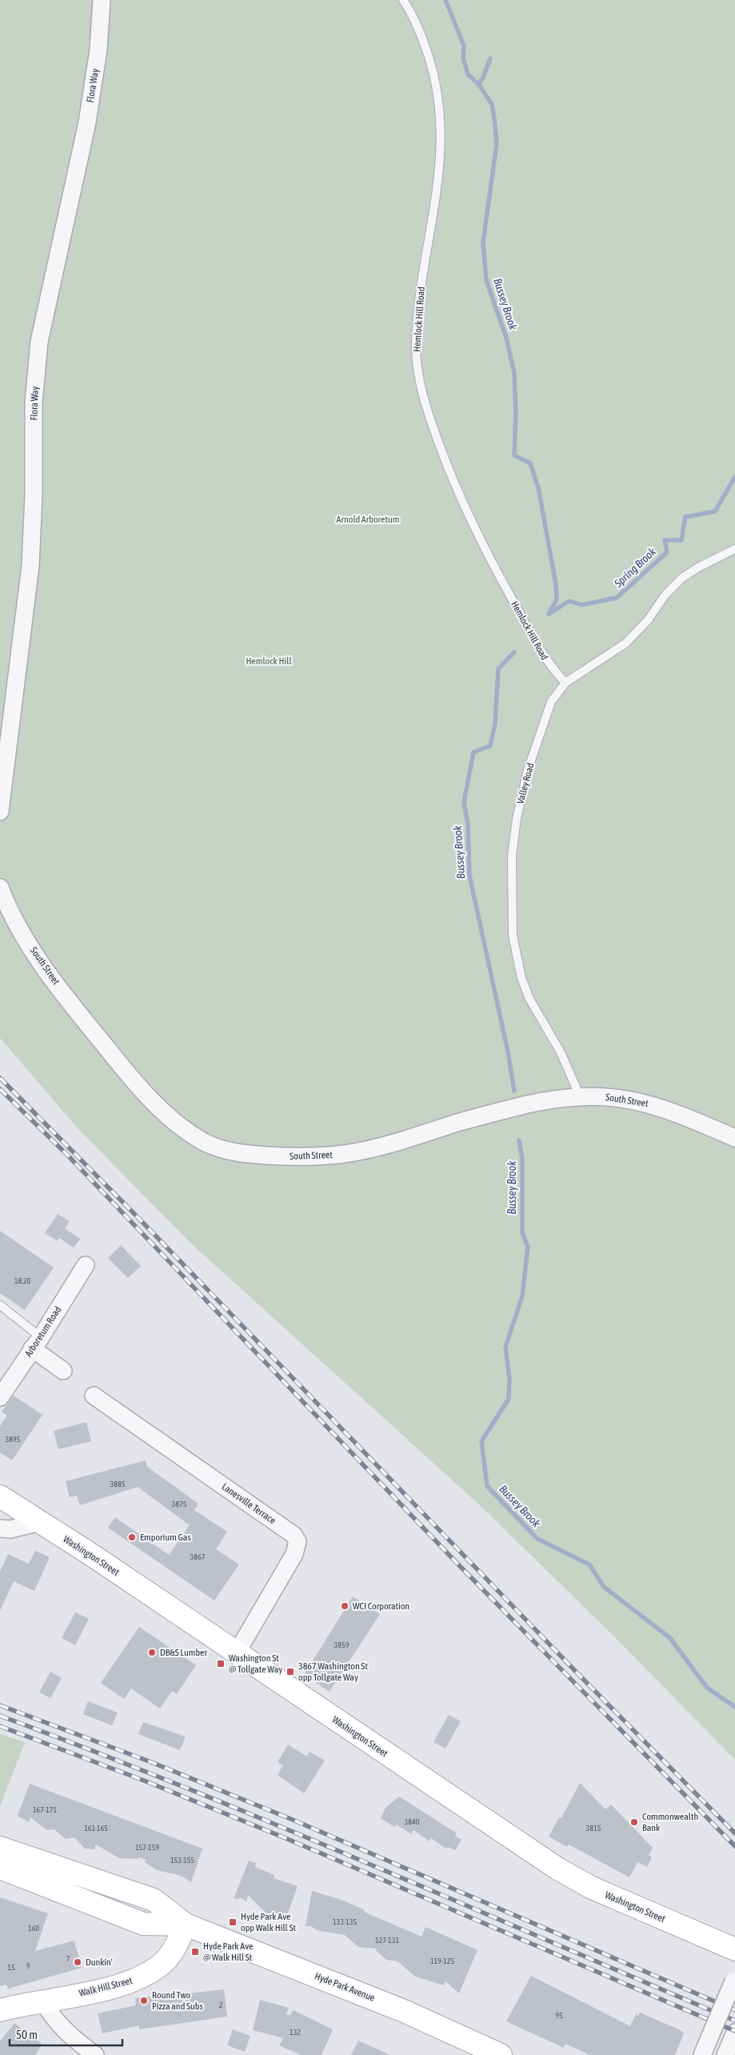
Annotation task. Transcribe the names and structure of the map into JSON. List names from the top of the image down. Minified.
{"streets":{"main road":["Washington Street","Walk Hill Street","Hyde Park Avenue"],"street":["Flora Way","South Street","Arboretum Road","Lanesville Terrace"],"lane":["Hemlock Hill Road","Valley Road"]},"crossings":[["Hemlock Hill Road","Valley Road"],["Valley Road","South Street"],["Lanesville Terrace","Washington Street"],["Walk Hill Street","Hyde Park Avenue"]],"water":["Bussey Brook","Spring Brook"],"parks":["Arnold Arboretum","Hemlock Hill"],"places":{"other":["Emporium Gas","WCI Corporation","DB&S Lumber","Commonwealth Bank","Dunkin'","Round Two Pizza and Subs"],"transit":["Washington St @ Tollgate Way","3867 Washington St opp Tollgate Way","Hyde Park Ave opp Walk Hill St","Hyde Park Ave @ Walk Hill St"]},"house_numbers":["18;20","3895","3885","3875","3867","3859","167-171","3840","161-165","3815","157-159","153-155","133-135","160","127-131","7","119-125","9","15","2","95","132"],"scale_bar":"50 m"}
